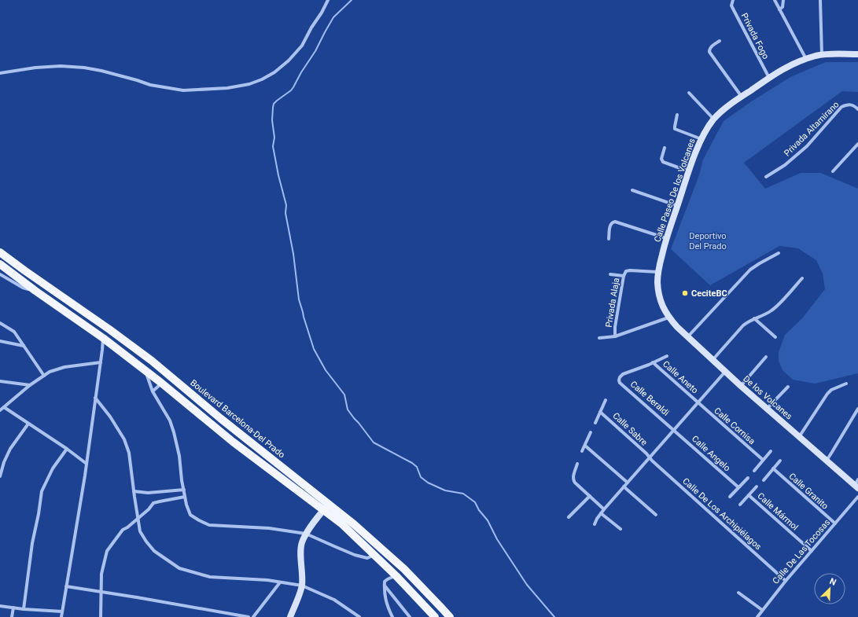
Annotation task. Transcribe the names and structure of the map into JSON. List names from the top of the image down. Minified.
{"streets":{"main road":["Boulevard Barcelona-Del Prado"],"street":["Privada Fogo","Privada Altamirano","Calle Paseo De los Volcanes","Privada Alaja","Calle Aneto","De los Volcanes","Calle Beraldi","Calle Cornisa","Calle Sabre","Calle Angelo","Calle Granito","Calle Mármol","Calle De Los Archipiélagos","Calle De Las Tocosas"]},"crossings":[["Privada Fogo","Calle Paseo De los Volcanes"],["Calle Paseo De los Volcanes","Privada Alaja"],["Calle Paseo De los Volcanes","De los Volcanes"],["Calle Aneto","Calle Beraldi"],["Calle Aneto","Calle Cornisa"],["Calle Beraldi","Calle Angelo"],["Calle Sabre","Calle De Los Archipiélagos"],["Calle Granito","Calle De Las Tocosas"],["Calle Mármol","Calle De Las Tocosas"],["Calle De Los Archipiélagos","Calle De Las Tocosas"]],"parks":["Deportivo Del Prado"],"places":["CeciteBC"],"north":"top right"}
